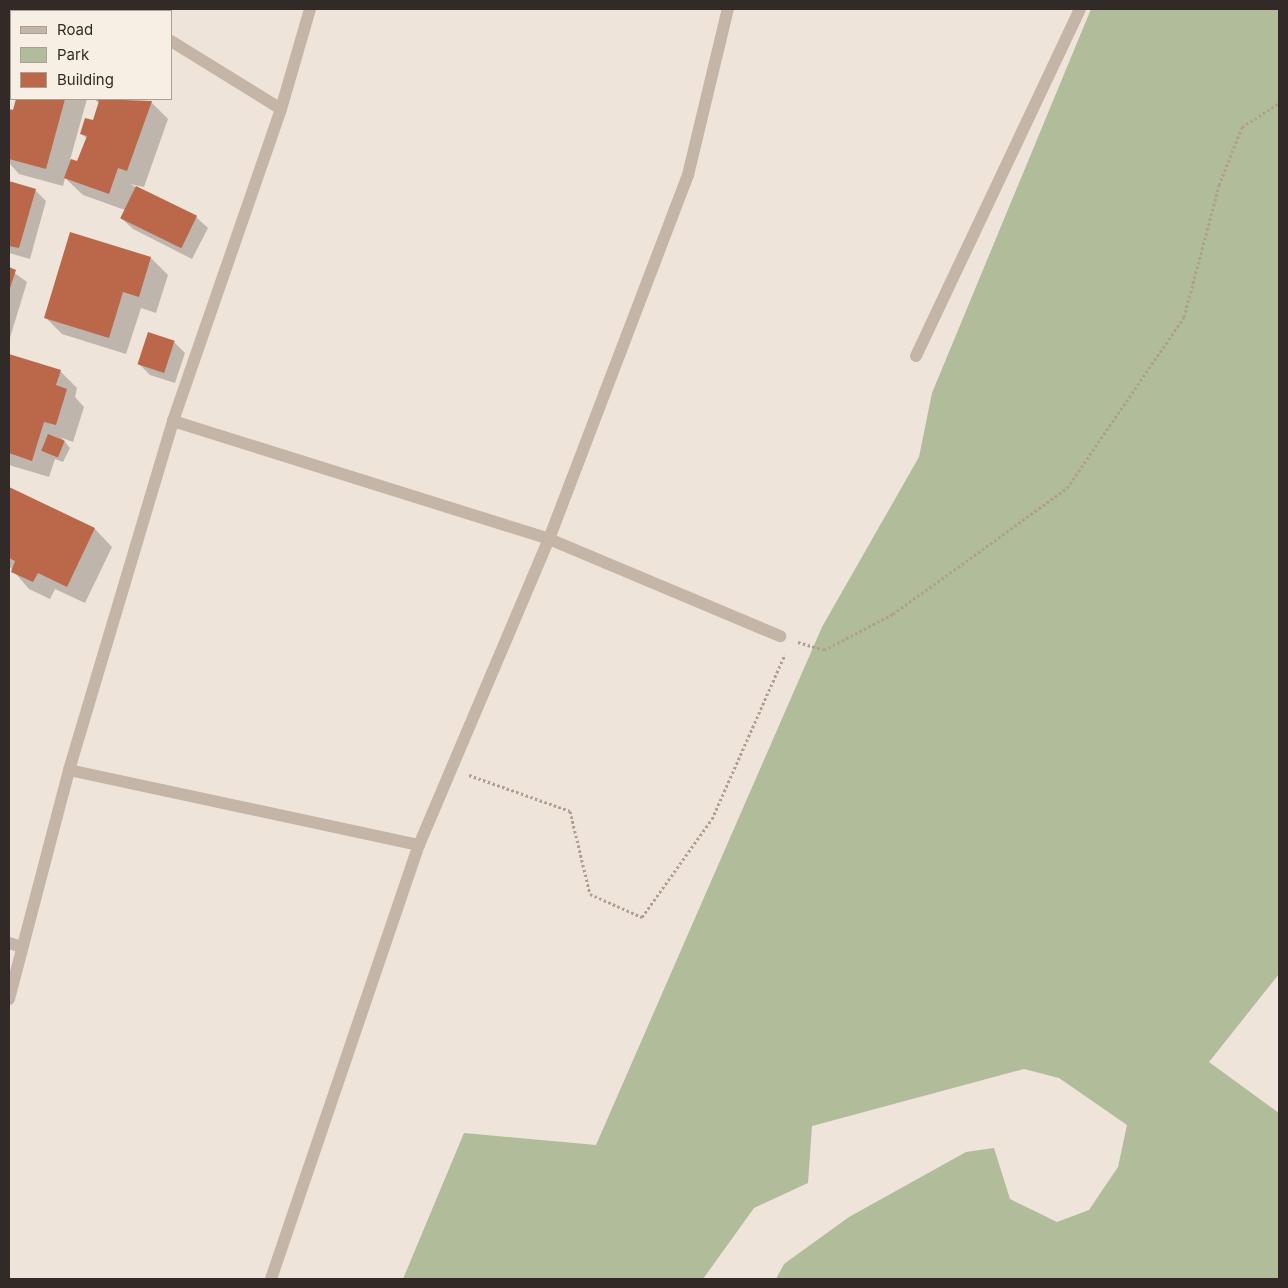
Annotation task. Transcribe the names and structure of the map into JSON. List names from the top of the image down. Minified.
{"legend":["Road","Park","Building"]}
